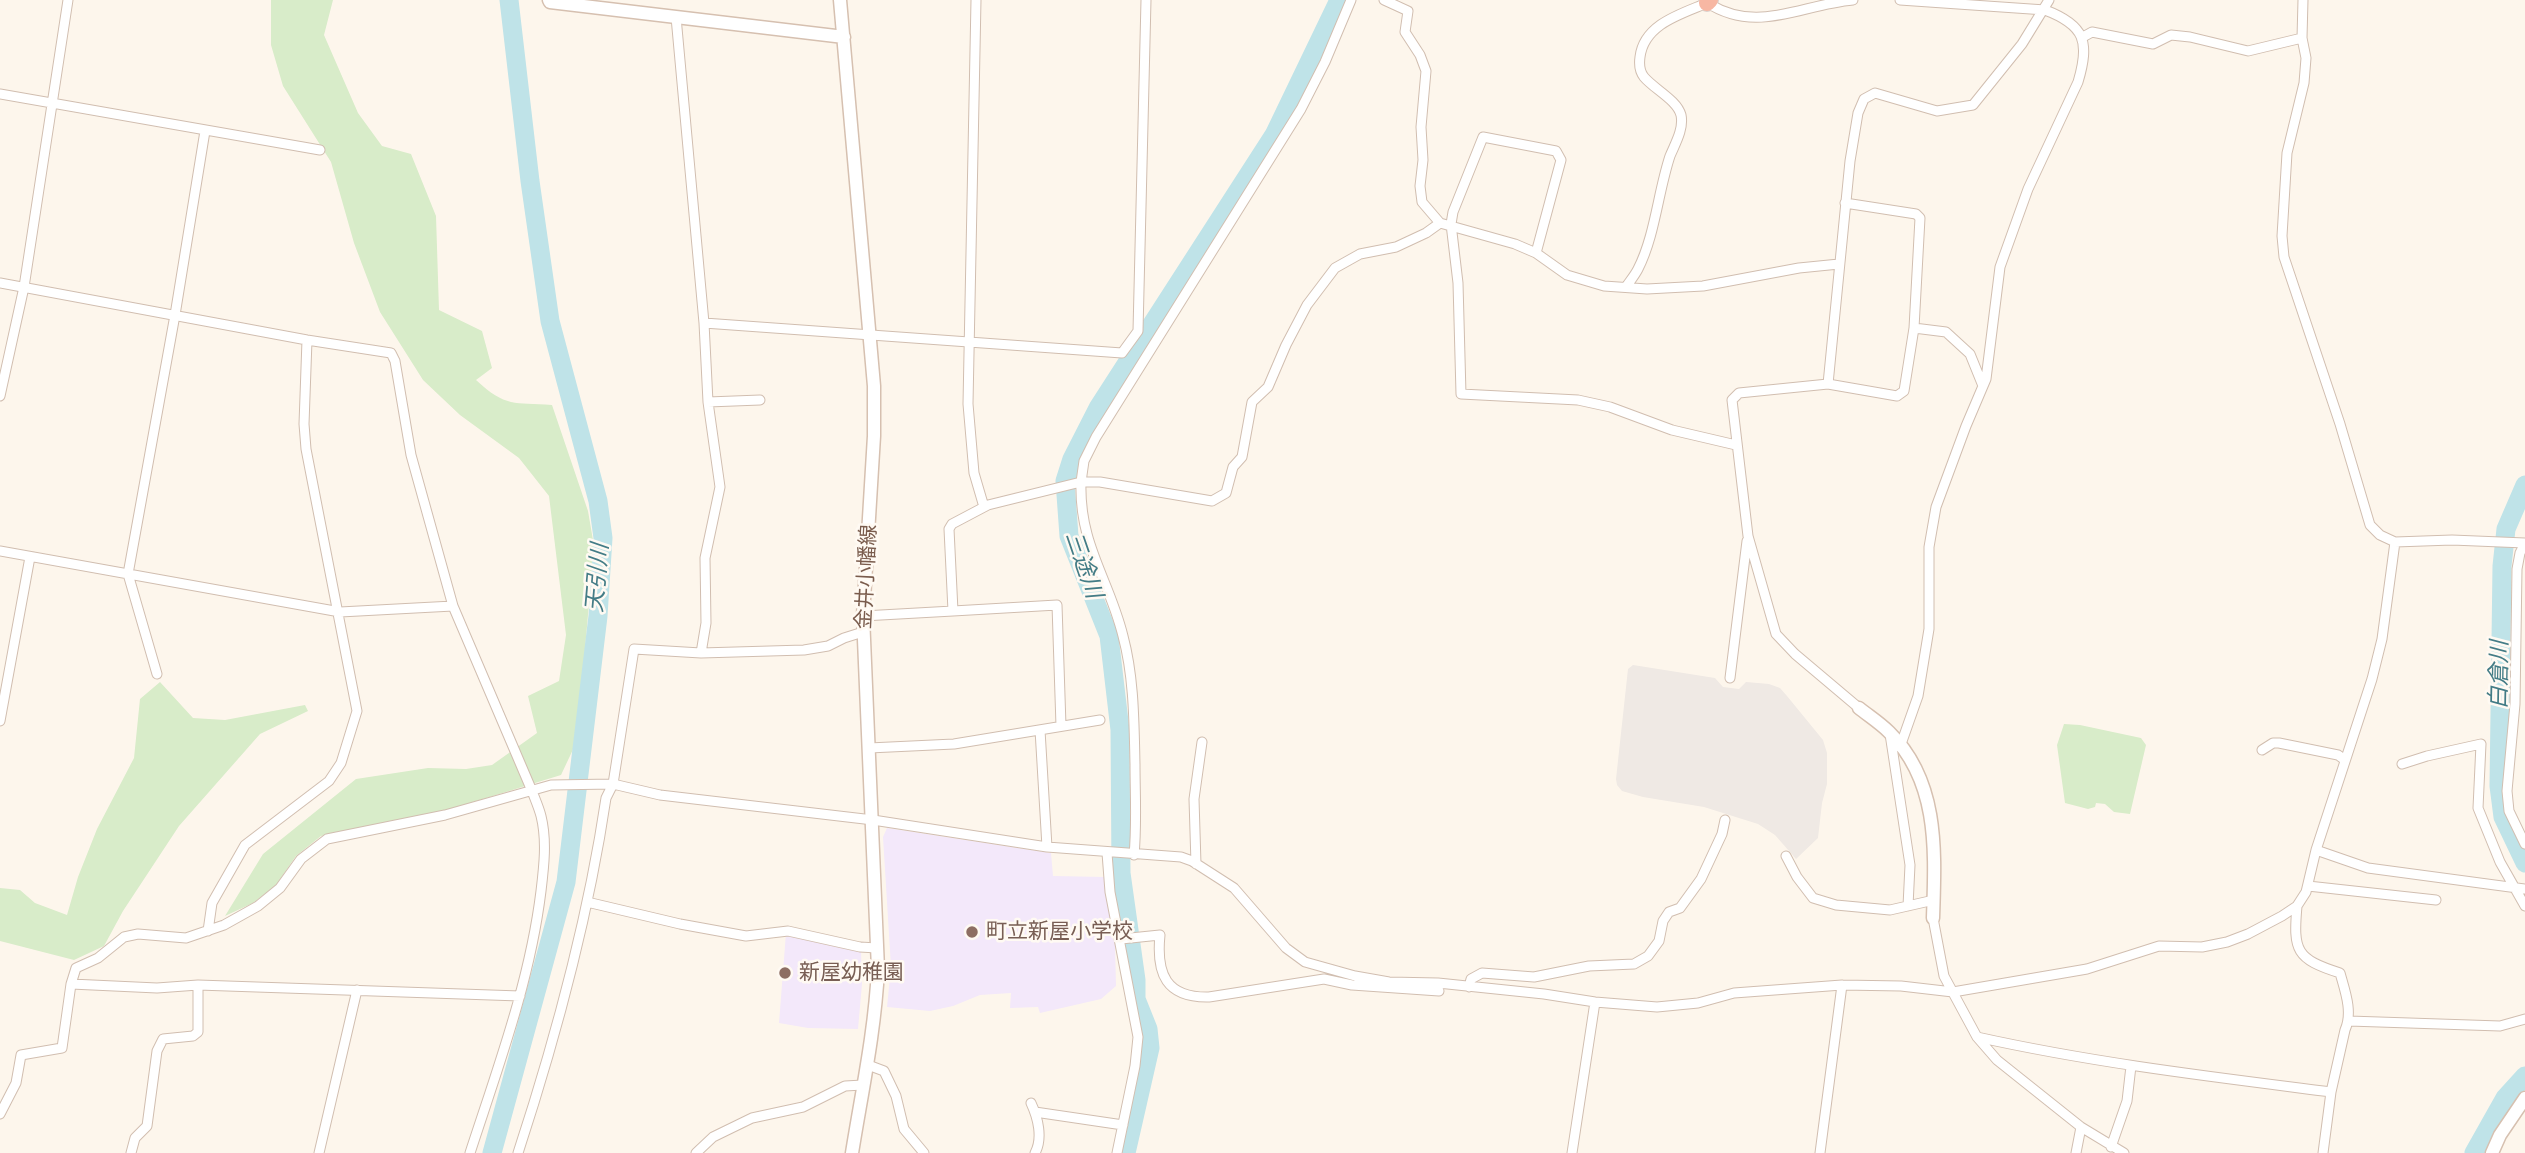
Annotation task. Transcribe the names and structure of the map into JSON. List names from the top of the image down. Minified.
{"streets":{"main road":["金井小幡線"]},"water":["三途川","天引川","白倉川"],"places":["町立新屋小学校","新屋幼稚園"]}
